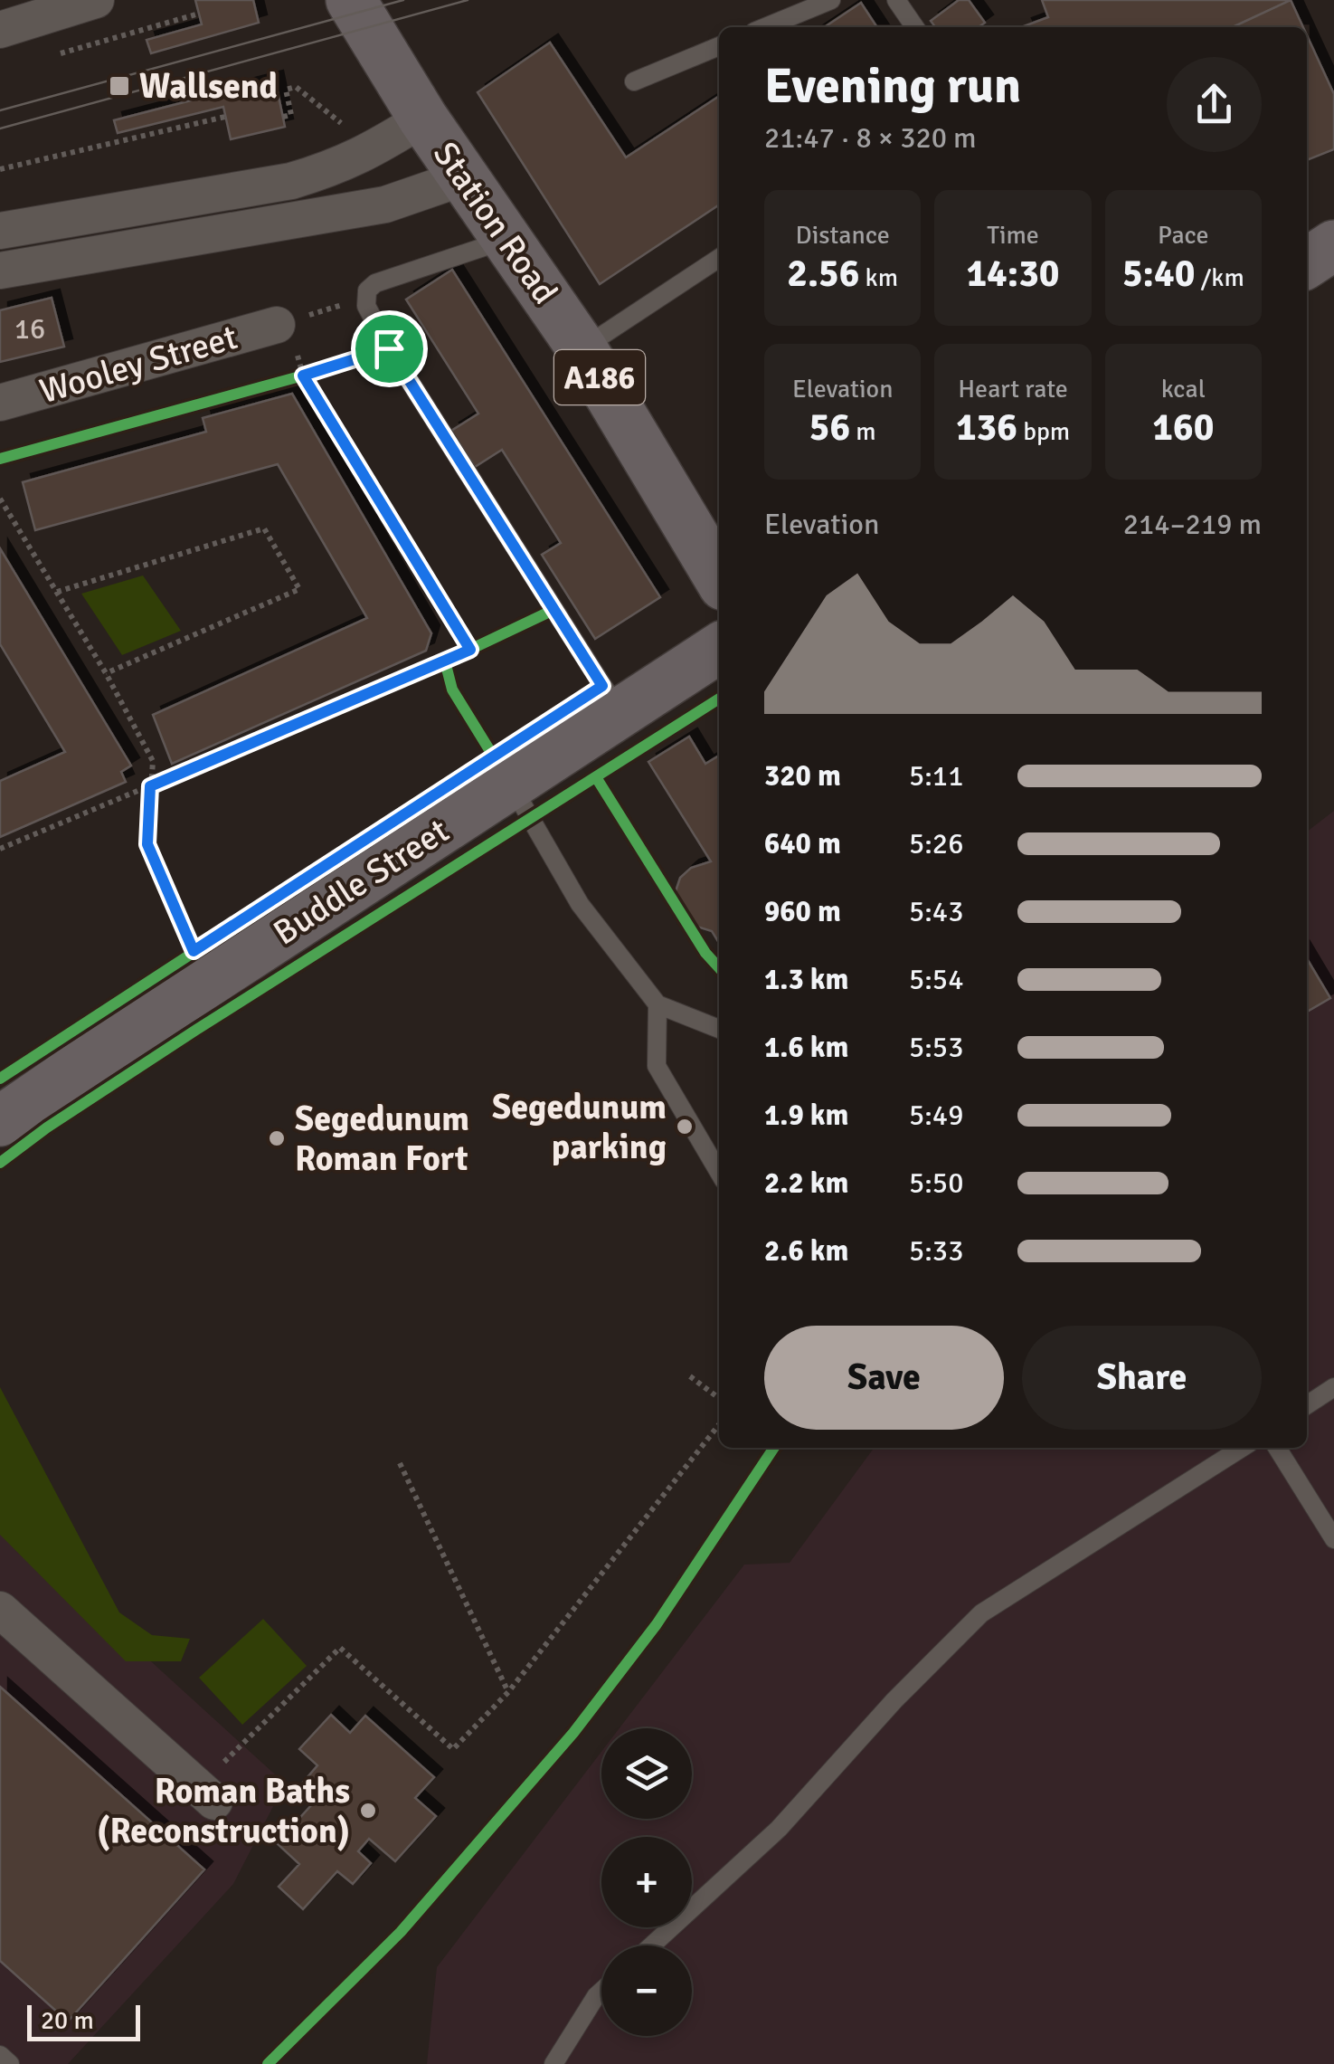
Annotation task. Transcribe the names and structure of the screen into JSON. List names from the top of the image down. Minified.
{"streets":{"main road":["Station Road","A186","Buddle Street"],"street":["Wooley Street"]},"places":{"transit":["Wallsend"],"other":["Segedunum parking","Segedunum Roman Fort","Roman Baths (Reconstruction)"]},"house_numbers":["16"],"scale_bar":"20 m","page":{"heading":["Evening run","21:47 · 8 × 320 m"],"stats":[["Distance","2.56 km"],["Time","14:30"],["Pace","5:40 /km"],["Elevation","56 m"],["Heart rate","136 bpm"],["kcal","160"]],"chart":["Elevation","214–219 m"],"list":[{"name":"320 m","note":"5:11"},{"name":"640 m","note":"5:26"},{"name":"960 m","note":"5:43"},{"name":"1.3 km","note":"5:54"},{"name":"1.6 km","note":"5:53"},{"name":"1.9 km","note":"5:49"},{"name":"2.2 km","note":"5:50"},{"name":"2.6 km","note":"5:33"}],"buttons":["Save","Share"],"map_buttons":["+","−"],"scale":"20 m"}}
